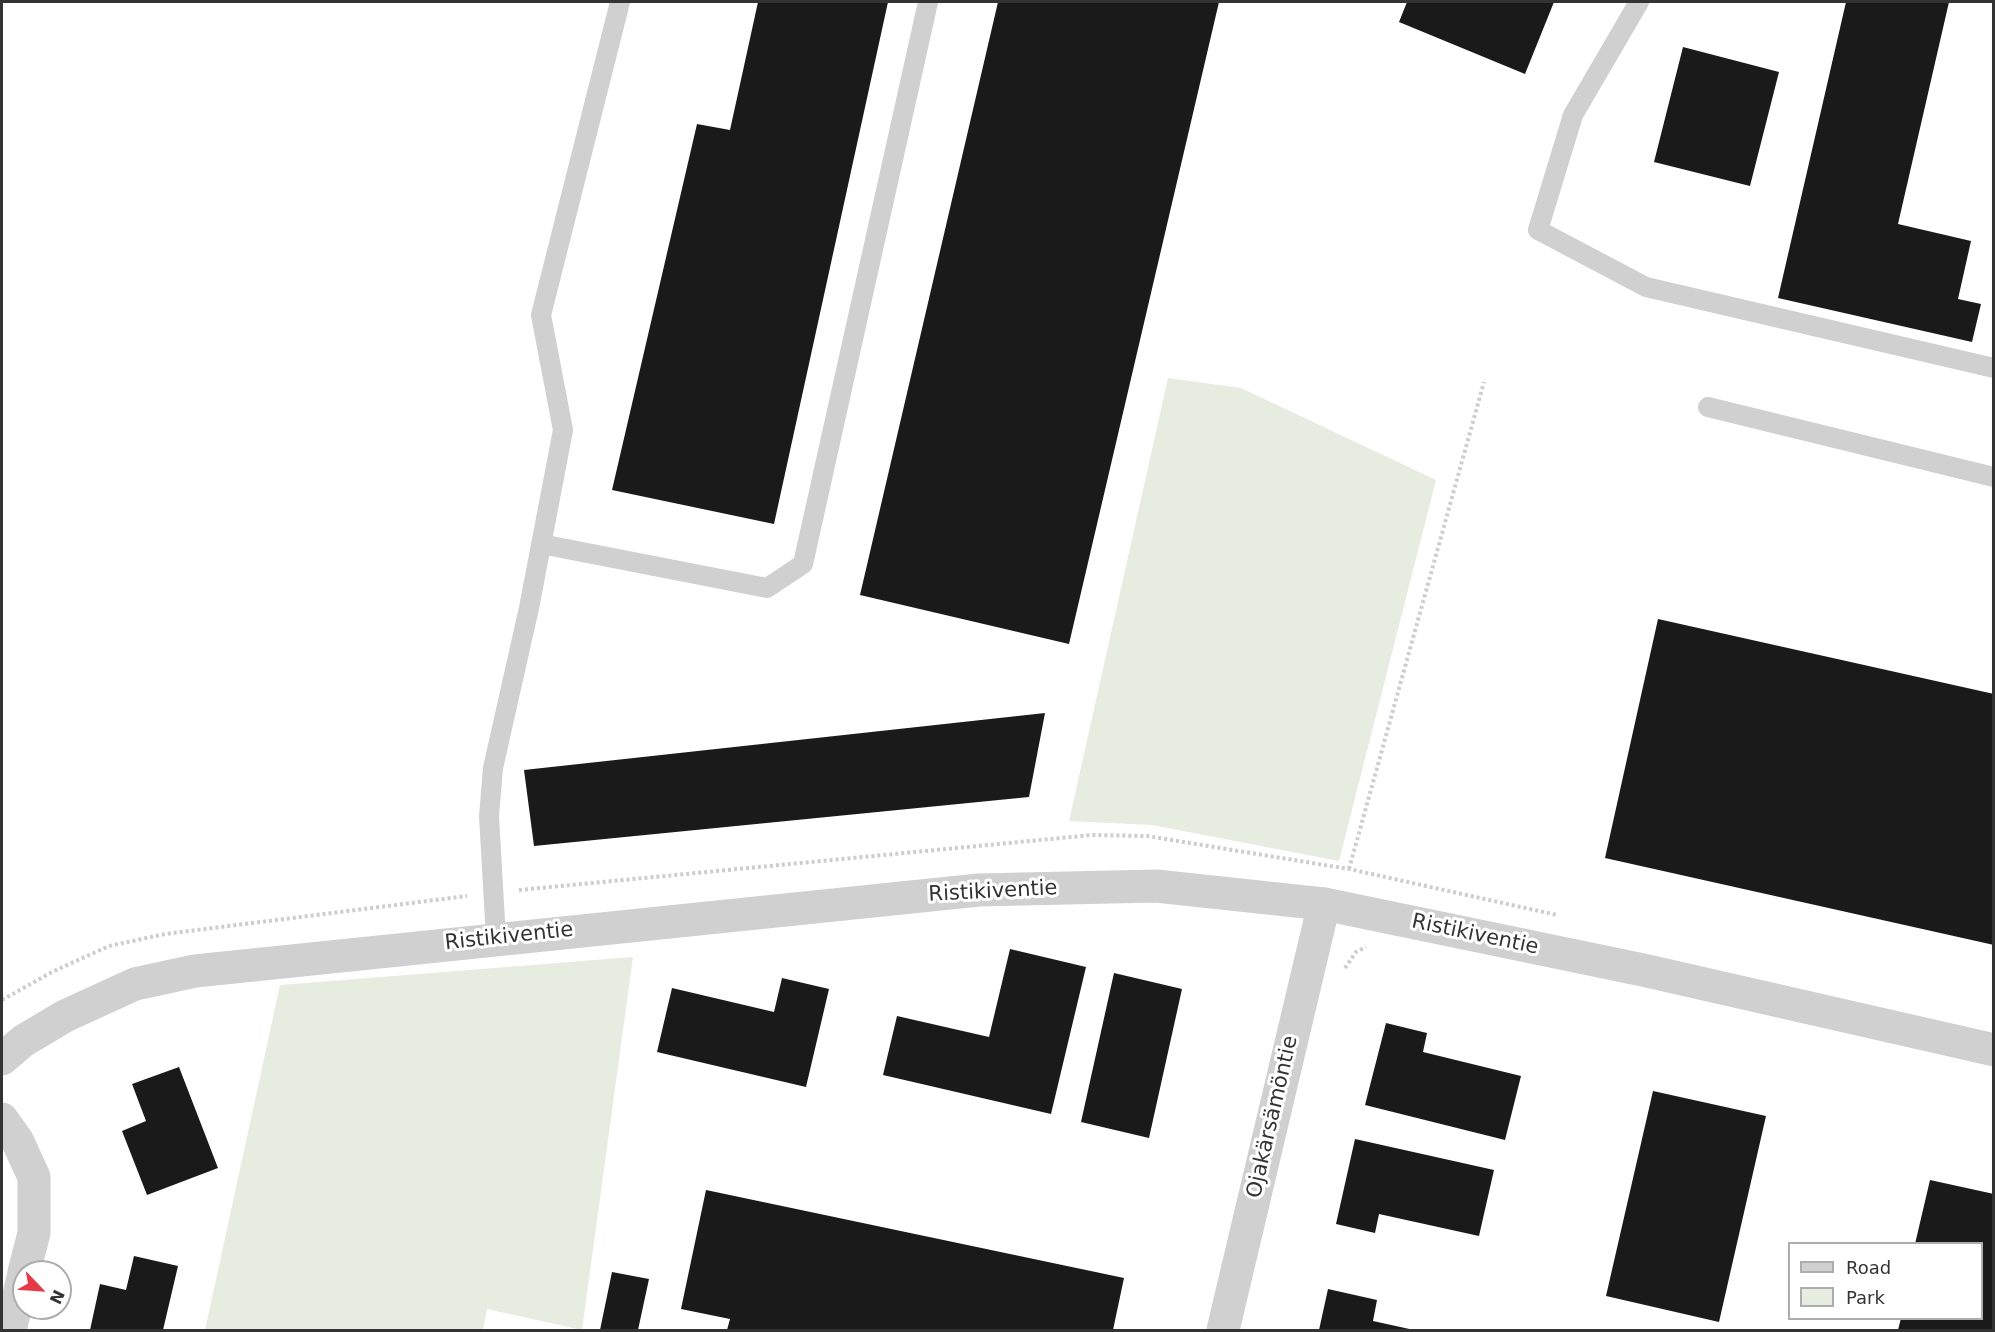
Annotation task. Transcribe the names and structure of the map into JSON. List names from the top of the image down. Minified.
{"streets":{"street":["Ristikiventie","Ojakärsämöntie"]},"crossings":[["Ristikiventie","Ojakärsämöntie"]],"legend":["Road","Park"],"north":"bottom right"}
